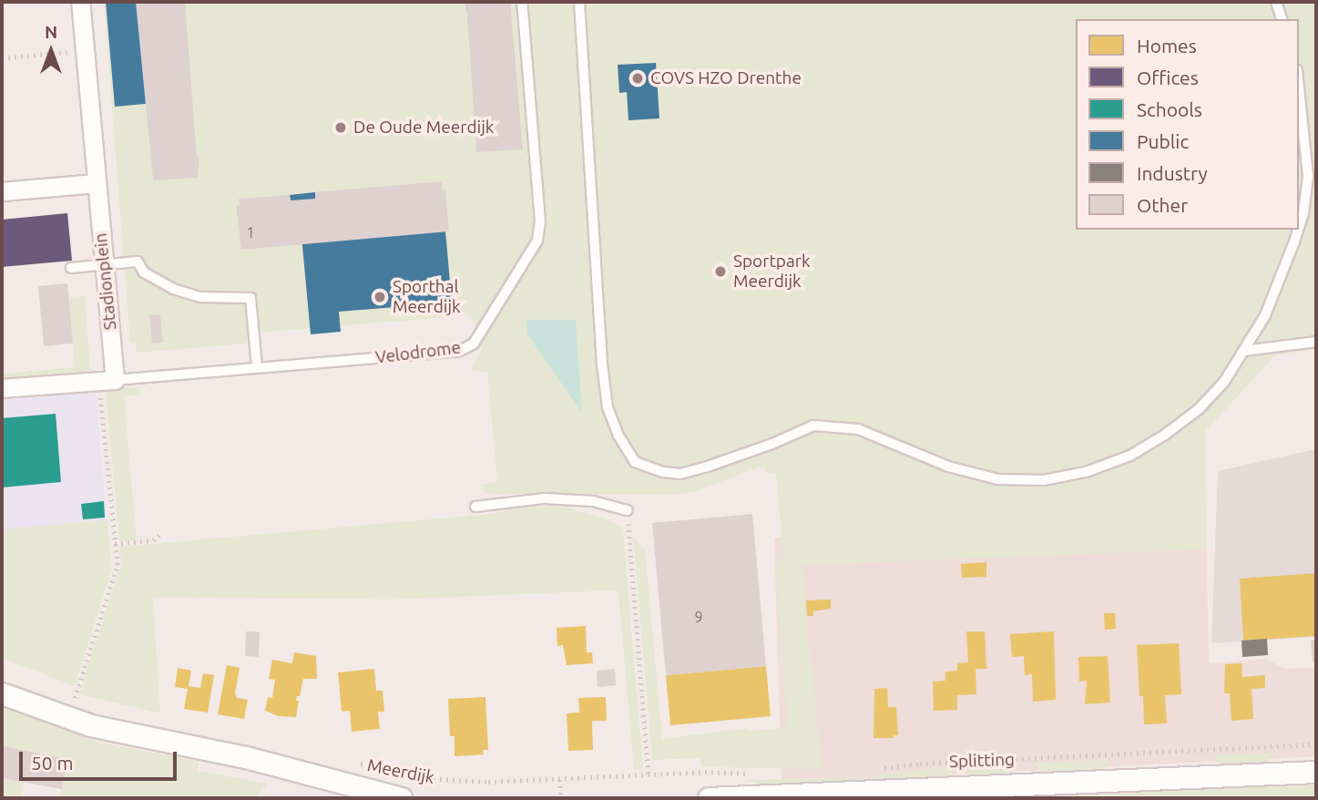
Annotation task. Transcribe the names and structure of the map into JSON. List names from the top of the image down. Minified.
{"streets":{"street":["Stadionplein","Velodrome","Splitting","Meerdijk"]},"crossings":[["Stadionplein","Velodrome"]],"places":["COVS HZO Drenthe","De Oude Meerdijk","Sportpark Meerdijk","Sporthal Meerdijk"],"house_numbers":["1","9"],"legend":["Homes","Offices","Schools","Public","Industry","Other"],"scale_bar":"50 m","north":"top"}
